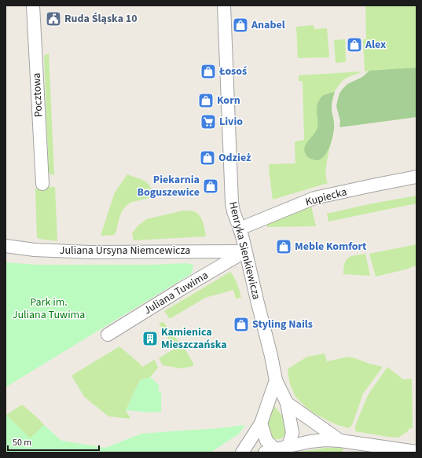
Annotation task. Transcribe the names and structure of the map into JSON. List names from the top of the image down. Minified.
{"streets":{"street":["Pocztowa","Kupiecka","Juliana Ursyna Niemcewicza","Henryka Sienkiewicza","Juliana Tuwima"]},"crossings":[["Kupiecka","Henryka Sienkiewicza"],["Juliana Ursyna Niemcewicza","Henryka Sienkiewicza"],["Juliana Ursyna Niemcewicza","Juliana Tuwima"],["Henryka Sienkiewicza","Juliana Tuwima"]],"parks":["Park im. Juliana Tuwima"],"places":{"public building":["Ruda Śląska 10"],"shop":["Anabel","Alex","Łosoś","Korn","Odzież","Piekarnia Boguszewice","Meble Komfort","Styling Nails"],"supermarket":["Livio"],"building":["Kamienica Mieszczańska"]},"scale_bar":"50 m"}
